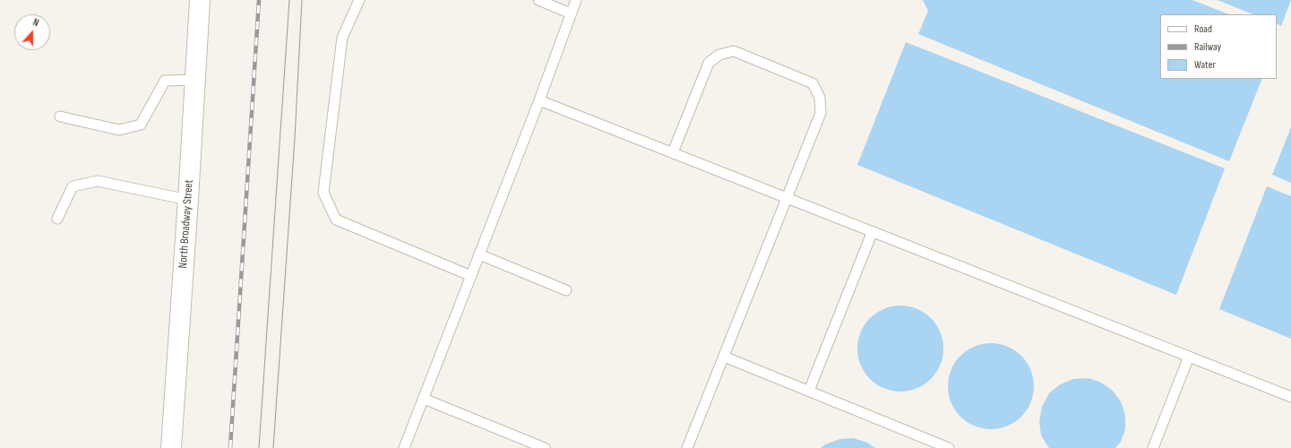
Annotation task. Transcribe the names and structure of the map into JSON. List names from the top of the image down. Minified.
{"streets":{"street":["North Broadway Street"]},"legend":["Road","Railway","Water"],"north":"top"}
